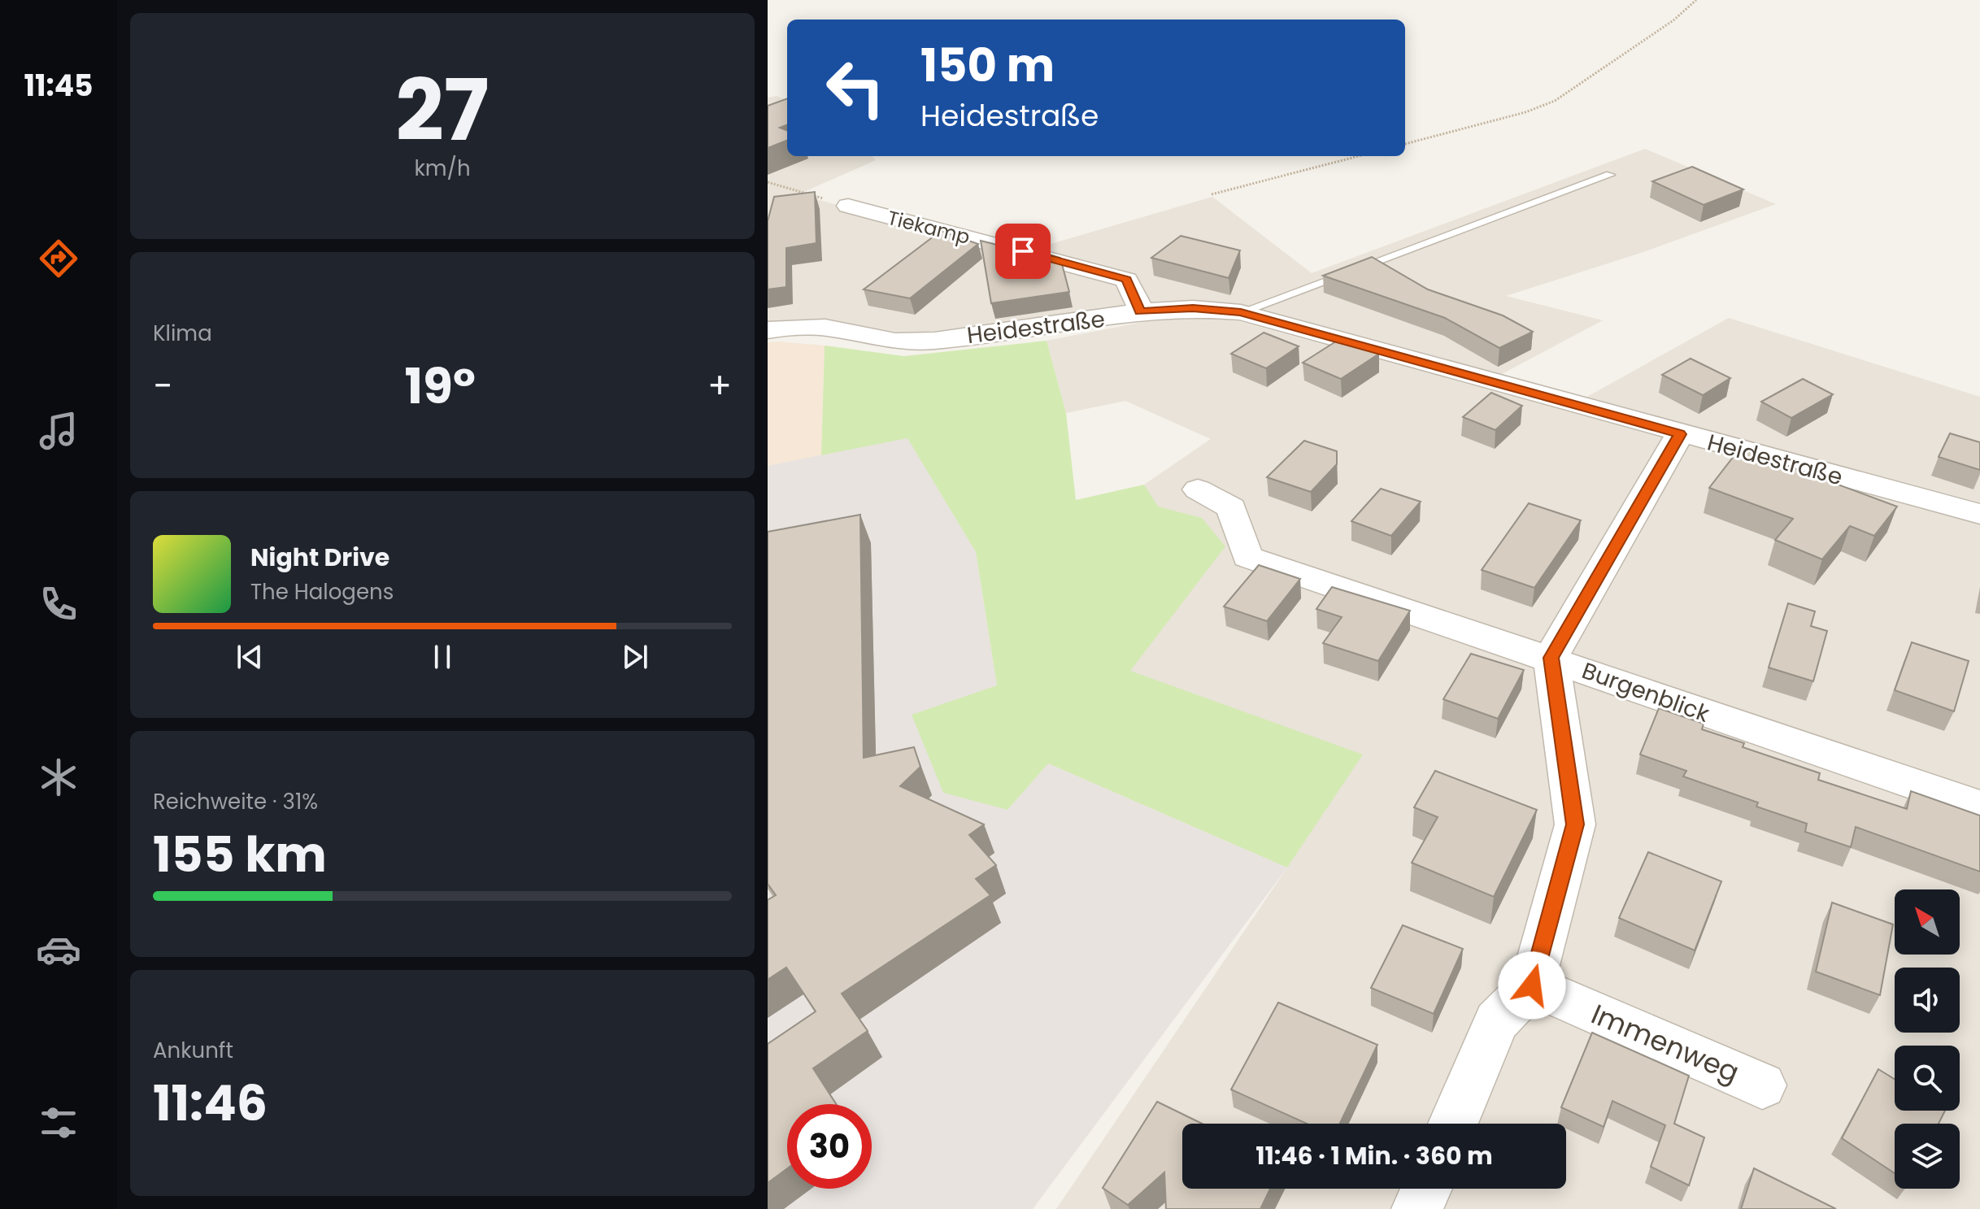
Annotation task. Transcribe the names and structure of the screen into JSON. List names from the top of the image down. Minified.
{"streets":{"street":["Tiekamp","Heidestraße","Burgenblick","Immenweg"]},"crossings":[["Tiekamp","Heidestraße"]],"north":"top left","page":{"tabs":"11:45","tile":[["27","km/h"],"Klima",["Reichweite · 31%","155 km"],["Ankunft","11:46"]],"turn":["150 m","Heidestraße"],"heat":["−","19°","+"],"song":["Night Drive","The Halogens"],"limit":"30","trip":"11:46 · 1 Min. · 360 m"}}
